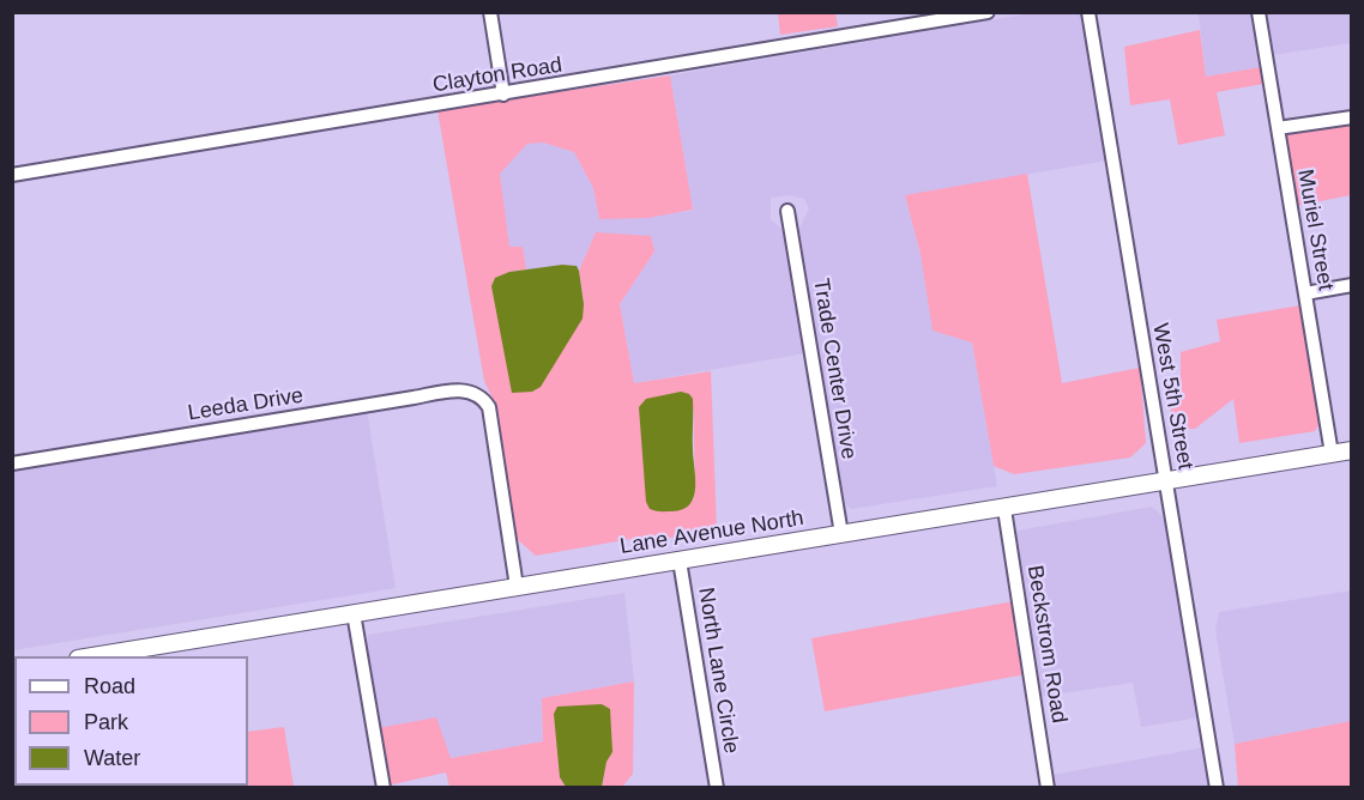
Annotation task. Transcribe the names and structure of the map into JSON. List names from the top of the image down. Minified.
{"streets":{"main road":["Lane Avenue North"],"street":["Clayton Road","Muriel Street","Trade Center Drive","West 5th Street","Leeda Drive","Beckstrom Road","North Lane Circle"]},"crossings":[["Muriel Street","Lane Avenue North"],["Trade Center Drive","Lane Avenue North"],["West 5th Street","Lane Avenue North"],["Leeda Drive","Lane Avenue North"],["Lane Avenue North","Beckstrom Road"],["Lane Avenue North","North Lane Circle"]],"legend":["Road","Park","Water"]}
